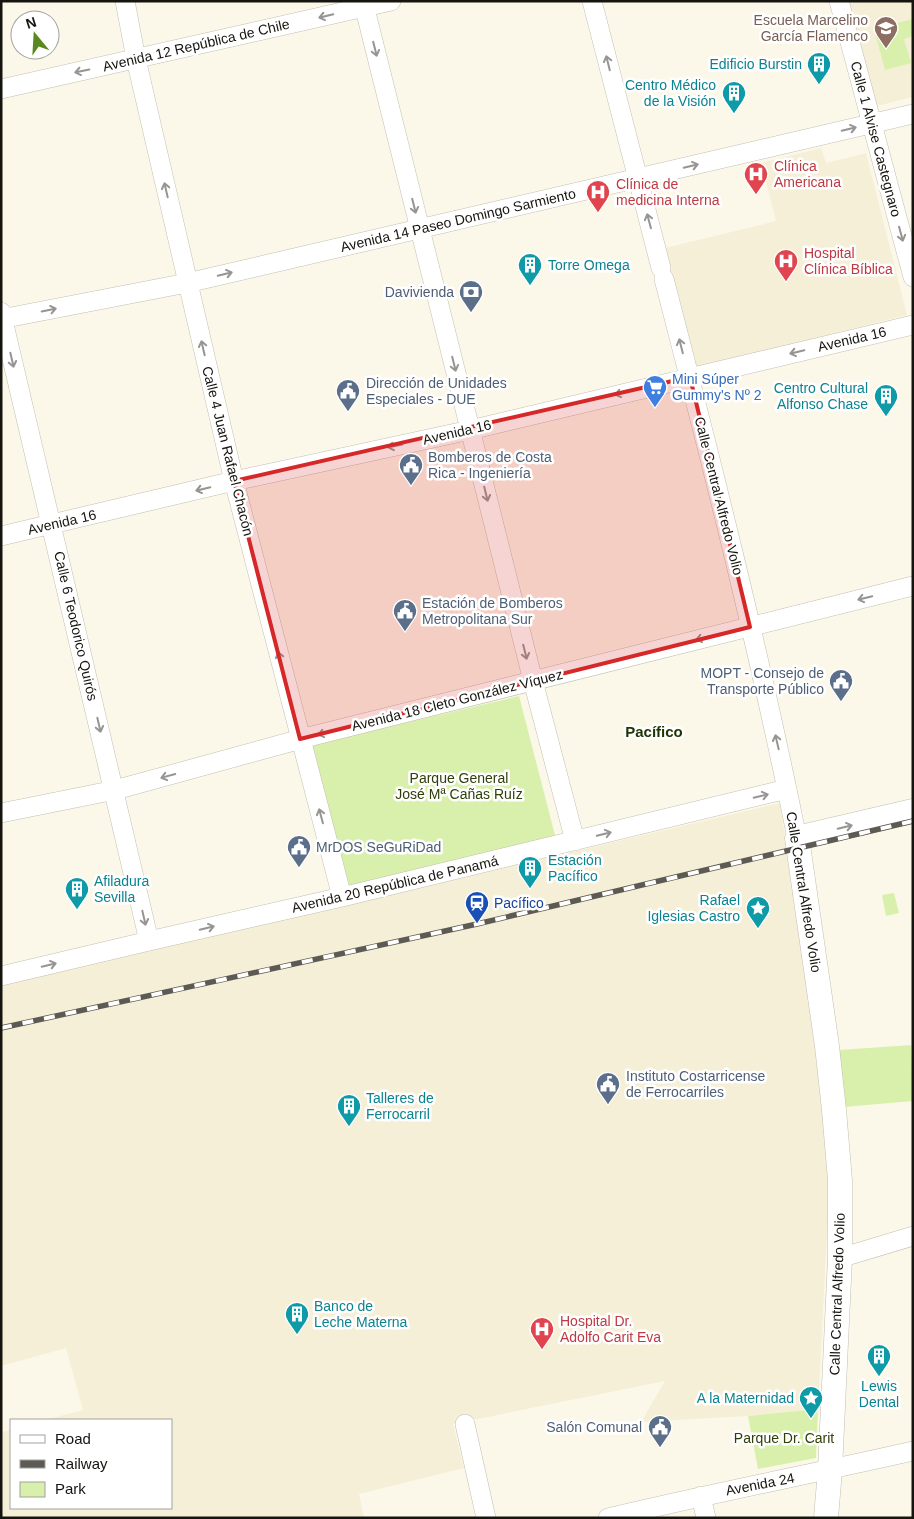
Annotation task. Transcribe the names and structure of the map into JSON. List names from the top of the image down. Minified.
{"streets":{"main road":["Calle Central Alfredo Volio"],"street":["Avenida 12 República de Chile","Calle 1 Alvise Castegnaro","Avenida 14 Paseo Domingo Sarmiento","Avenida 16","Calle 4 Juan Rafael Chacón","Calle 6 Teodorico Quirós","Avenida 18 Cleto González Víquez","Avenida 20 República de Panamá","Avenida 24"]},"crossings":[["Avenida 12 República de Chile","Calle 4 Juan Rafael Chacón"],["Calle 1 Alvise Castegnaro","Avenida 14 Paseo Domingo Sarmiento"],["Avenida 14 Paseo Domingo Sarmiento","Calle 4 Juan Rafael Chacón"],["Avenida 14 Paseo Domingo Sarmiento","Calle Central Alfredo Volio"],["Avenida 14 Paseo Domingo Sarmiento","Calle 6 Teodorico Quirós"],["Avenida 16","Calle 4 Juan Rafael Chacón"],["Avenida 16","Calle Central Alfredo Volio"],["Avenida 16","Calle 6 Teodorico Quirós"],["Calle 4 Juan Rafael Chacón","Avenida 18 Cleto González Víquez"],["Calle 4 Juan Rafael Chacón","Avenida 20 República de Panamá"],["Calle Central Alfredo Volio","Avenida 18 Cleto González Víquez"],["Calle Central Alfredo Volio","Avenida 20 República de Panamá"],["Calle Central Alfredo Volio","Avenida 24"],["Calle 6 Teodorico Quirós","Avenida 18 Cleto González Víquez"],["Calle 6 Teodorico Quirós","Avenida 20 República de Panamá"]],"one_way":["Avenida 12 República de Chile","Calle 1 Alvise Castegnaro","Avenida 14 Paseo Domingo Sarmiento","Avenida 16","Calle 4 Juan Rafael Chacón","Calle Central Alfredo Volio","Calle 6 Teodorico Quirós","Avenida 18 Cleto González Víquez","Avenida 20 República de Panamá"],"districts":["Pacífico"],"parks":["Parque General José Mª Cañas Ruíz","Parque Dr. Carit"],"places":{"school or university":["Escuela Marcelino García Flamenco"],"building":["Edificio Burstin","Centro Médico de la Visión","Torre Omega","Centro Cultural Alfonso Chase","Estación Pacífico","Afiladura Sevilla","Talleres de Ferrocarril","Banco de Leche Materna","Lewis Dental"],"hospital":["Clínica Americana","Clínica de medicina Interna","Hospital Clínica Bíblica","Hospital Dr. Adolfo Carit Eva"],"bank":["Davivienda"],"supermarket":["Mini Súper Gummy's Nº 2"],"public building":["Dirección de Unidades Especiales - DUE","Bomberos de Costa Rica - Ingeniería","Estación de Bomberos Metropolitana Sur","MOPT - Consejo de Transporte Público","MrDOS SeGuRiDad","Instituto Costarricense de Ferrocarriles","Salón Comunal"],"station":["Pacífico"],"place":["Rafael Iglesias Castro","A la Maternidad"]},"legend":["Road","Railway","Park"],"north":"top"}
